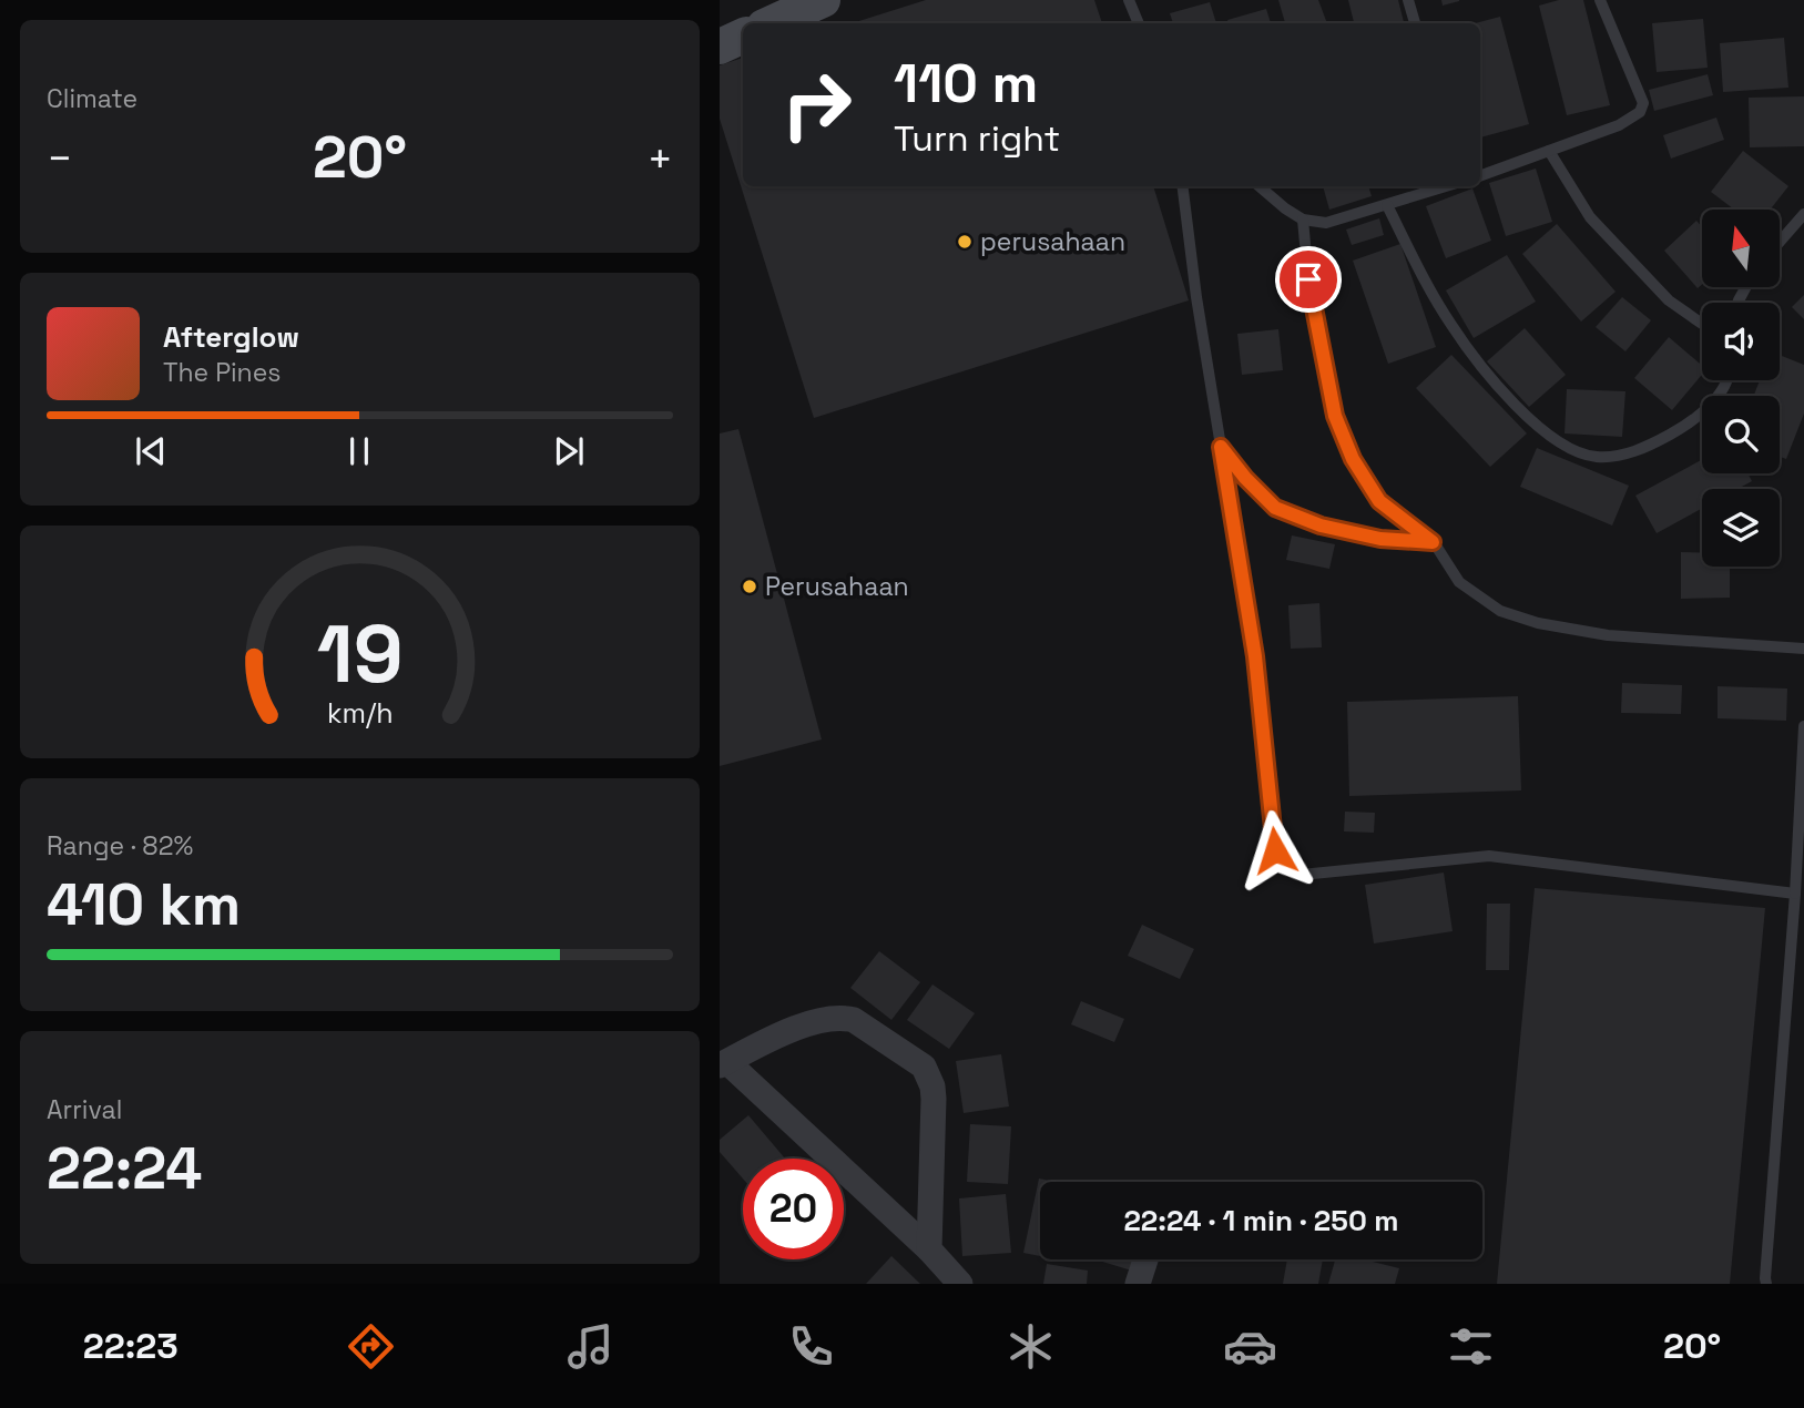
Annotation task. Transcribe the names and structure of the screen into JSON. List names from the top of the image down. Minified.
{"places":["perusahaan","Perusahaan"],"north":"top","page":{"tile":["Climate",["Range · 82%","410 km"],["Arrival","22:24"]],"turn":["110 m","Turn right"],"heat":["−","20°","+"],"song":["Afterglow","The Pines"],"limit":"20","trip":"22:24 · 1 min · 250 m","tabs":["22:23","20°"],"gauge":["19","km/h"]}}
